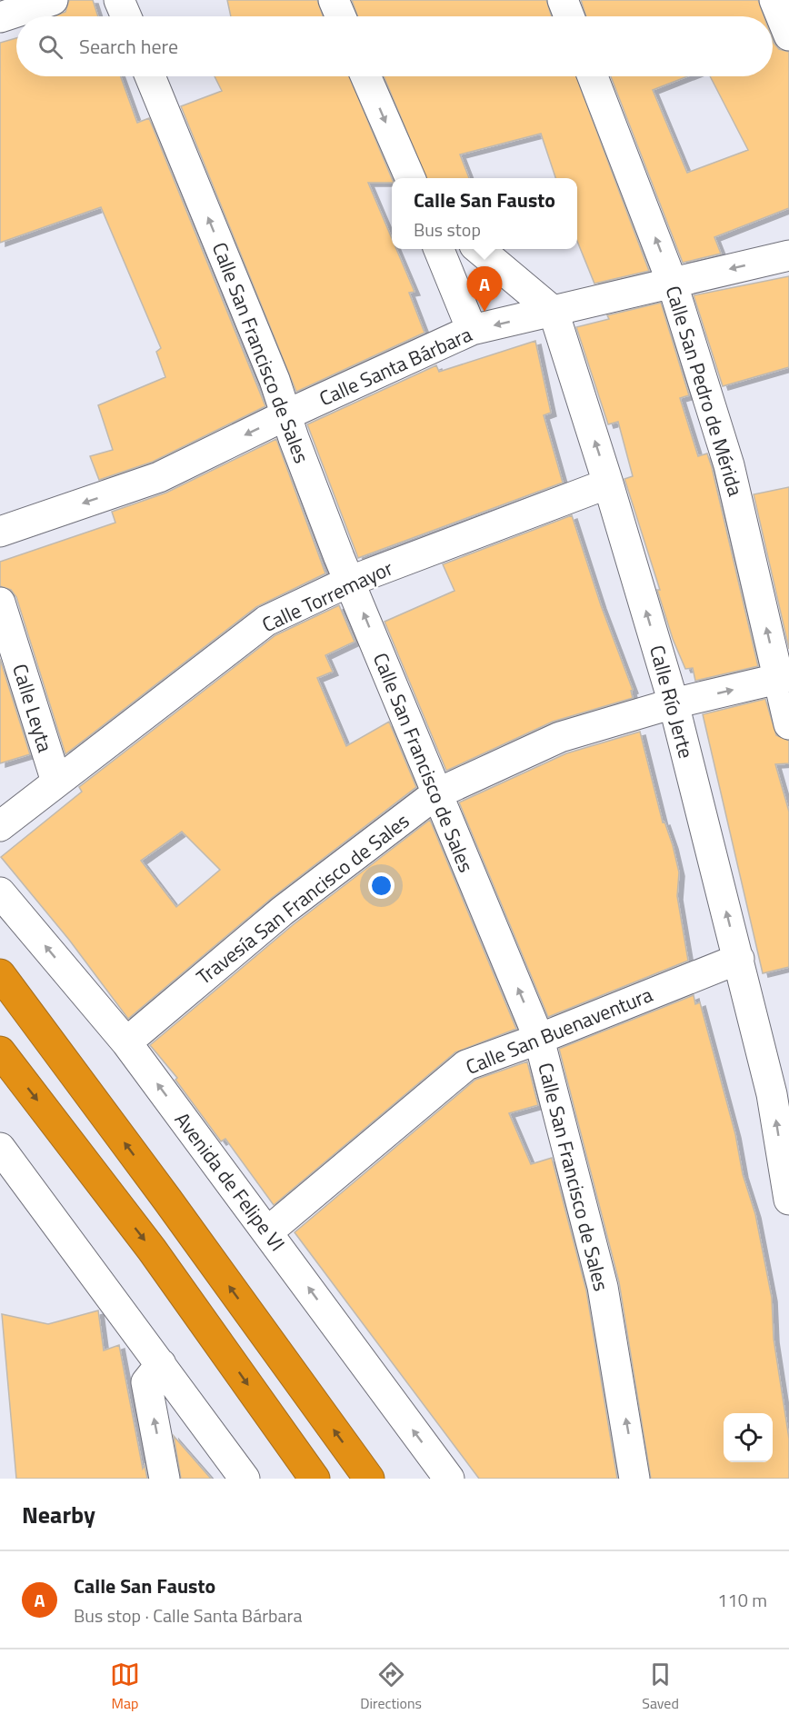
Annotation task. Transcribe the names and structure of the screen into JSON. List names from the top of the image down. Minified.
{"streets":{"street":["Calle San Francisco de Sales","Calle Santa Bárbara","Calle San Pedro de Mérida","Calle Torremayor","Calle Río Jerte","Calle Leyta","Travesía San Francisco de Sales","Calle San Buenaventura","Avenida de Felipe VI"]},"crossings":[["Calle San Francisco de Sales","Calle Santa Bárbara"],["Calle San Francisco de Sales","Calle Torremayor"],["Calle San Francisco de Sales","Travesía San Francisco de Sales"],["Calle San Francisco de Sales","Calle San Buenaventura"],["Calle Santa Bárbara","Calle San Pedro de Mérida"],["Calle Santa Bárbara","Calle Río Jerte"],["Calle San Pedro de Mérida","Travesía San Francisco de Sales"],["Calle Torremayor","Calle Río Jerte"],["Calle Torremayor","Calle Leyta"],["Calle Río Jerte","Travesía San Francisco de Sales"],["Calle Río Jerte","Calle San Buenaventura"],["Travesía San Francisco de Sales","Avenida de Felipe VI"],["Calle San Buenaventura","Avenida de Felipe VI"]],"one_way":["Calle San Francisco de Sales","Calle Santa Bárbara","Calle San Pedro de Mérida","Calle Río Jerte"],"page":{"search":"Search here","popup":["Calle San Fausto","Bus stop"],"pins":"A","heading":"Nearby","list":[{"mark":"A","name":"Calle San Fausto","note":"Bus stop · Calle Santa Bárbara","value":"110 m"}],"nav":["Map","Directions","Saved"]}}
